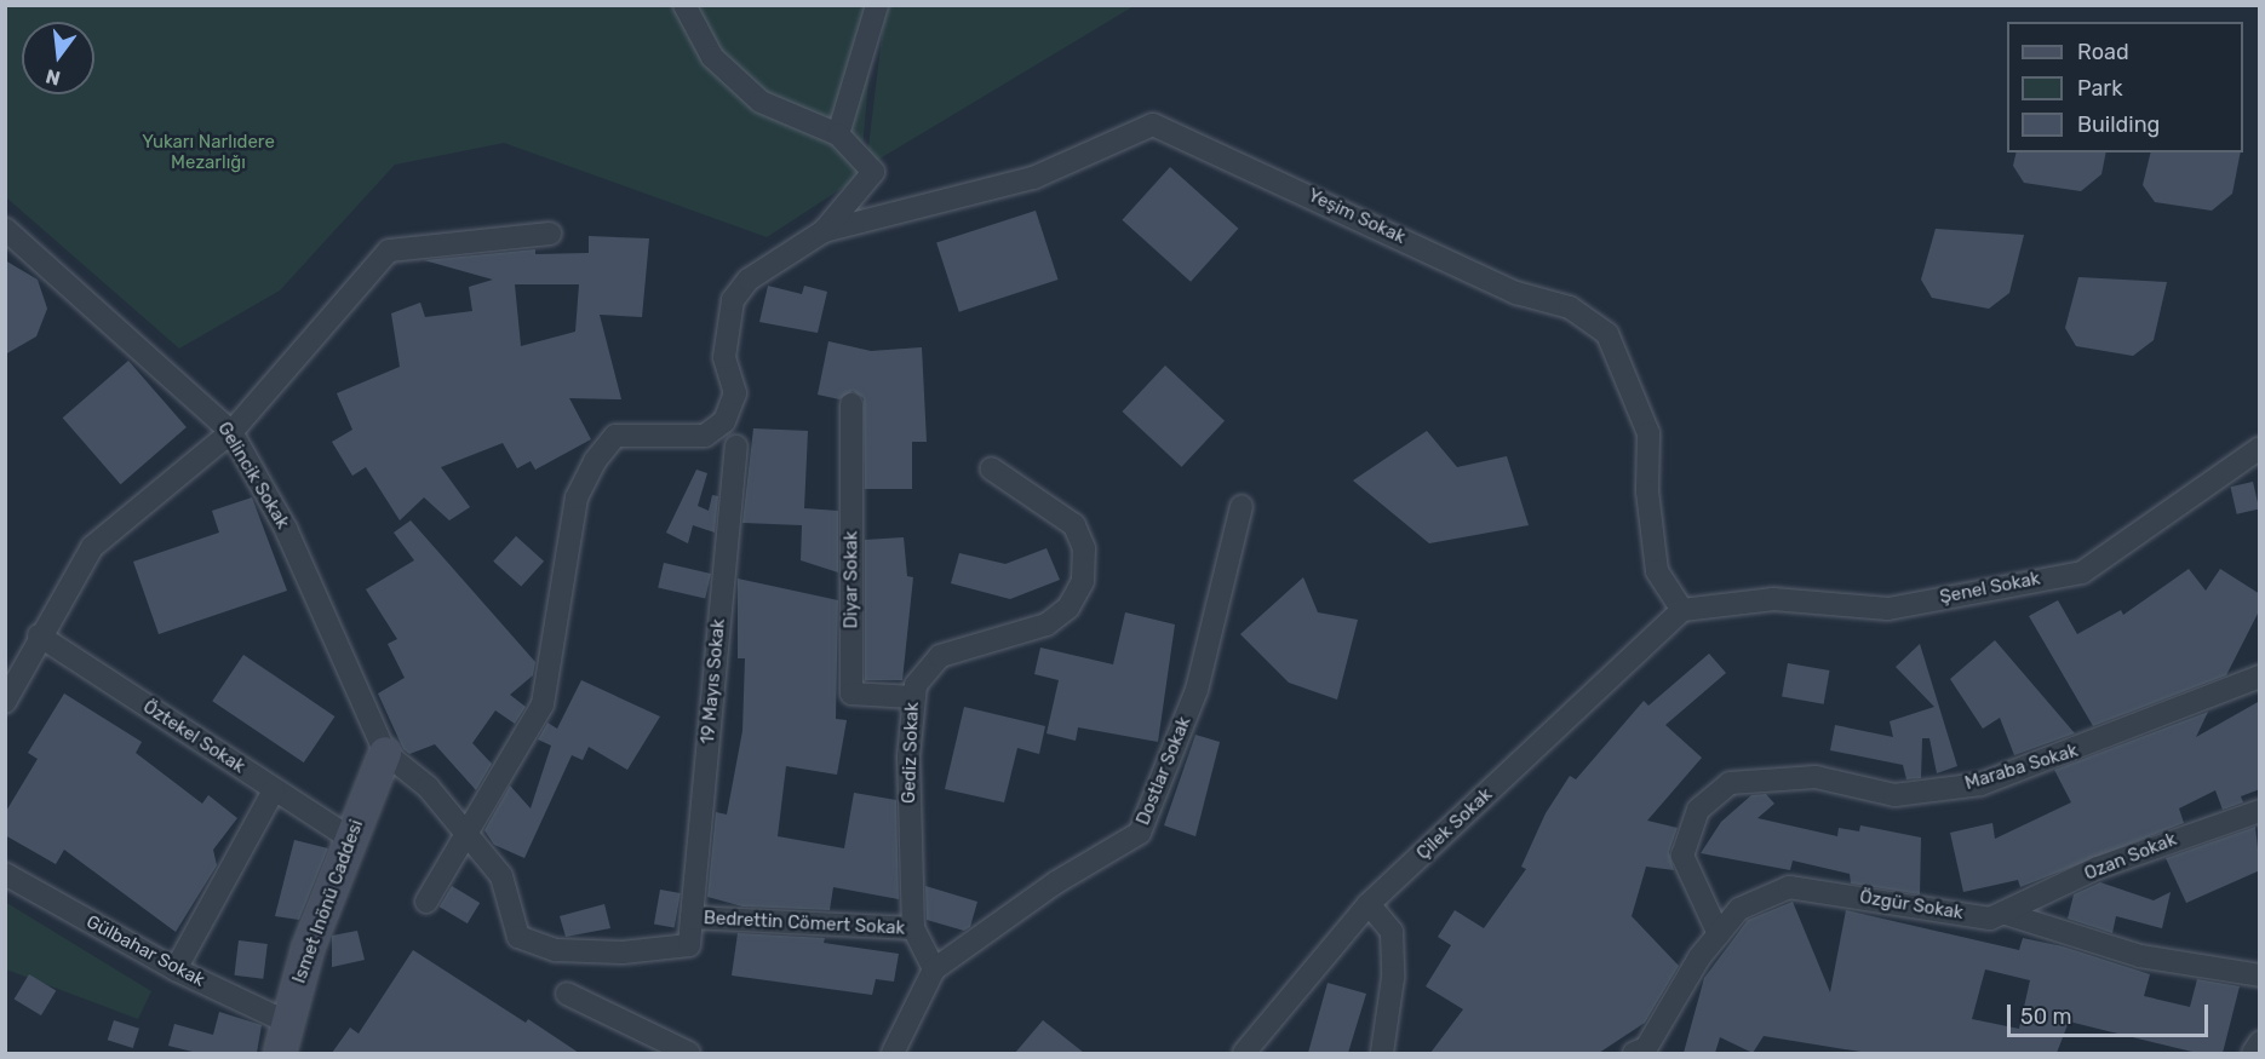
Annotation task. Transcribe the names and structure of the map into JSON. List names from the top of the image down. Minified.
{"streets":{"street":["Yeşim Sokak","Gelincik Sokak","Diyar Sokak","Şenel Sokak","19 Mayıs Sokak","Öztekel Sokak","Gediz Sokak","Maraba Sokak","Dostlar Sokak","Çilek Sokak","Ozan Sokak","Ismet Inönü Caddesi","Özgür Sokak","Bedrettin Cömert Sokak","Gülbahar Sokak"]},"crossings":[["Yeşim Sokak","Şenel Sokak"],["Yeşim Sokak","Çilek Sokak"],["Gelincik Sokak","Ismet Inönü Caddesi"],["Gelincik Sokak","Bedrettin Cömert Sokak"],["Diyar Sokak","Gediz Sokak"],["Şenel Sokak","Çilek Sokak"],["19 Mayıs Sokak","Bedrettin Cömert Sokak"],["Öztekel Sokak","Ismet Inönü Caddesi"],["Gediz Sokak","Bedrettin Cömert Sokak"],["Maraba Sokak","Özgür Sokak"],["Dostlar Sokak","Bedrettin Cömert Sokak"],["Ozan Sokak","Özgür Sokak"],["Ismet Inönü Caddesi","Bedrettin Cömert Sokak"],["Ismet Inönü Caddesi","Gülbahar Sokak"]],"parks":["Yukarı Narlıdere Mezarlığı"],"legend":["Road","Park","Building"],"scale_bar":"50 m","north":"bottom"}
